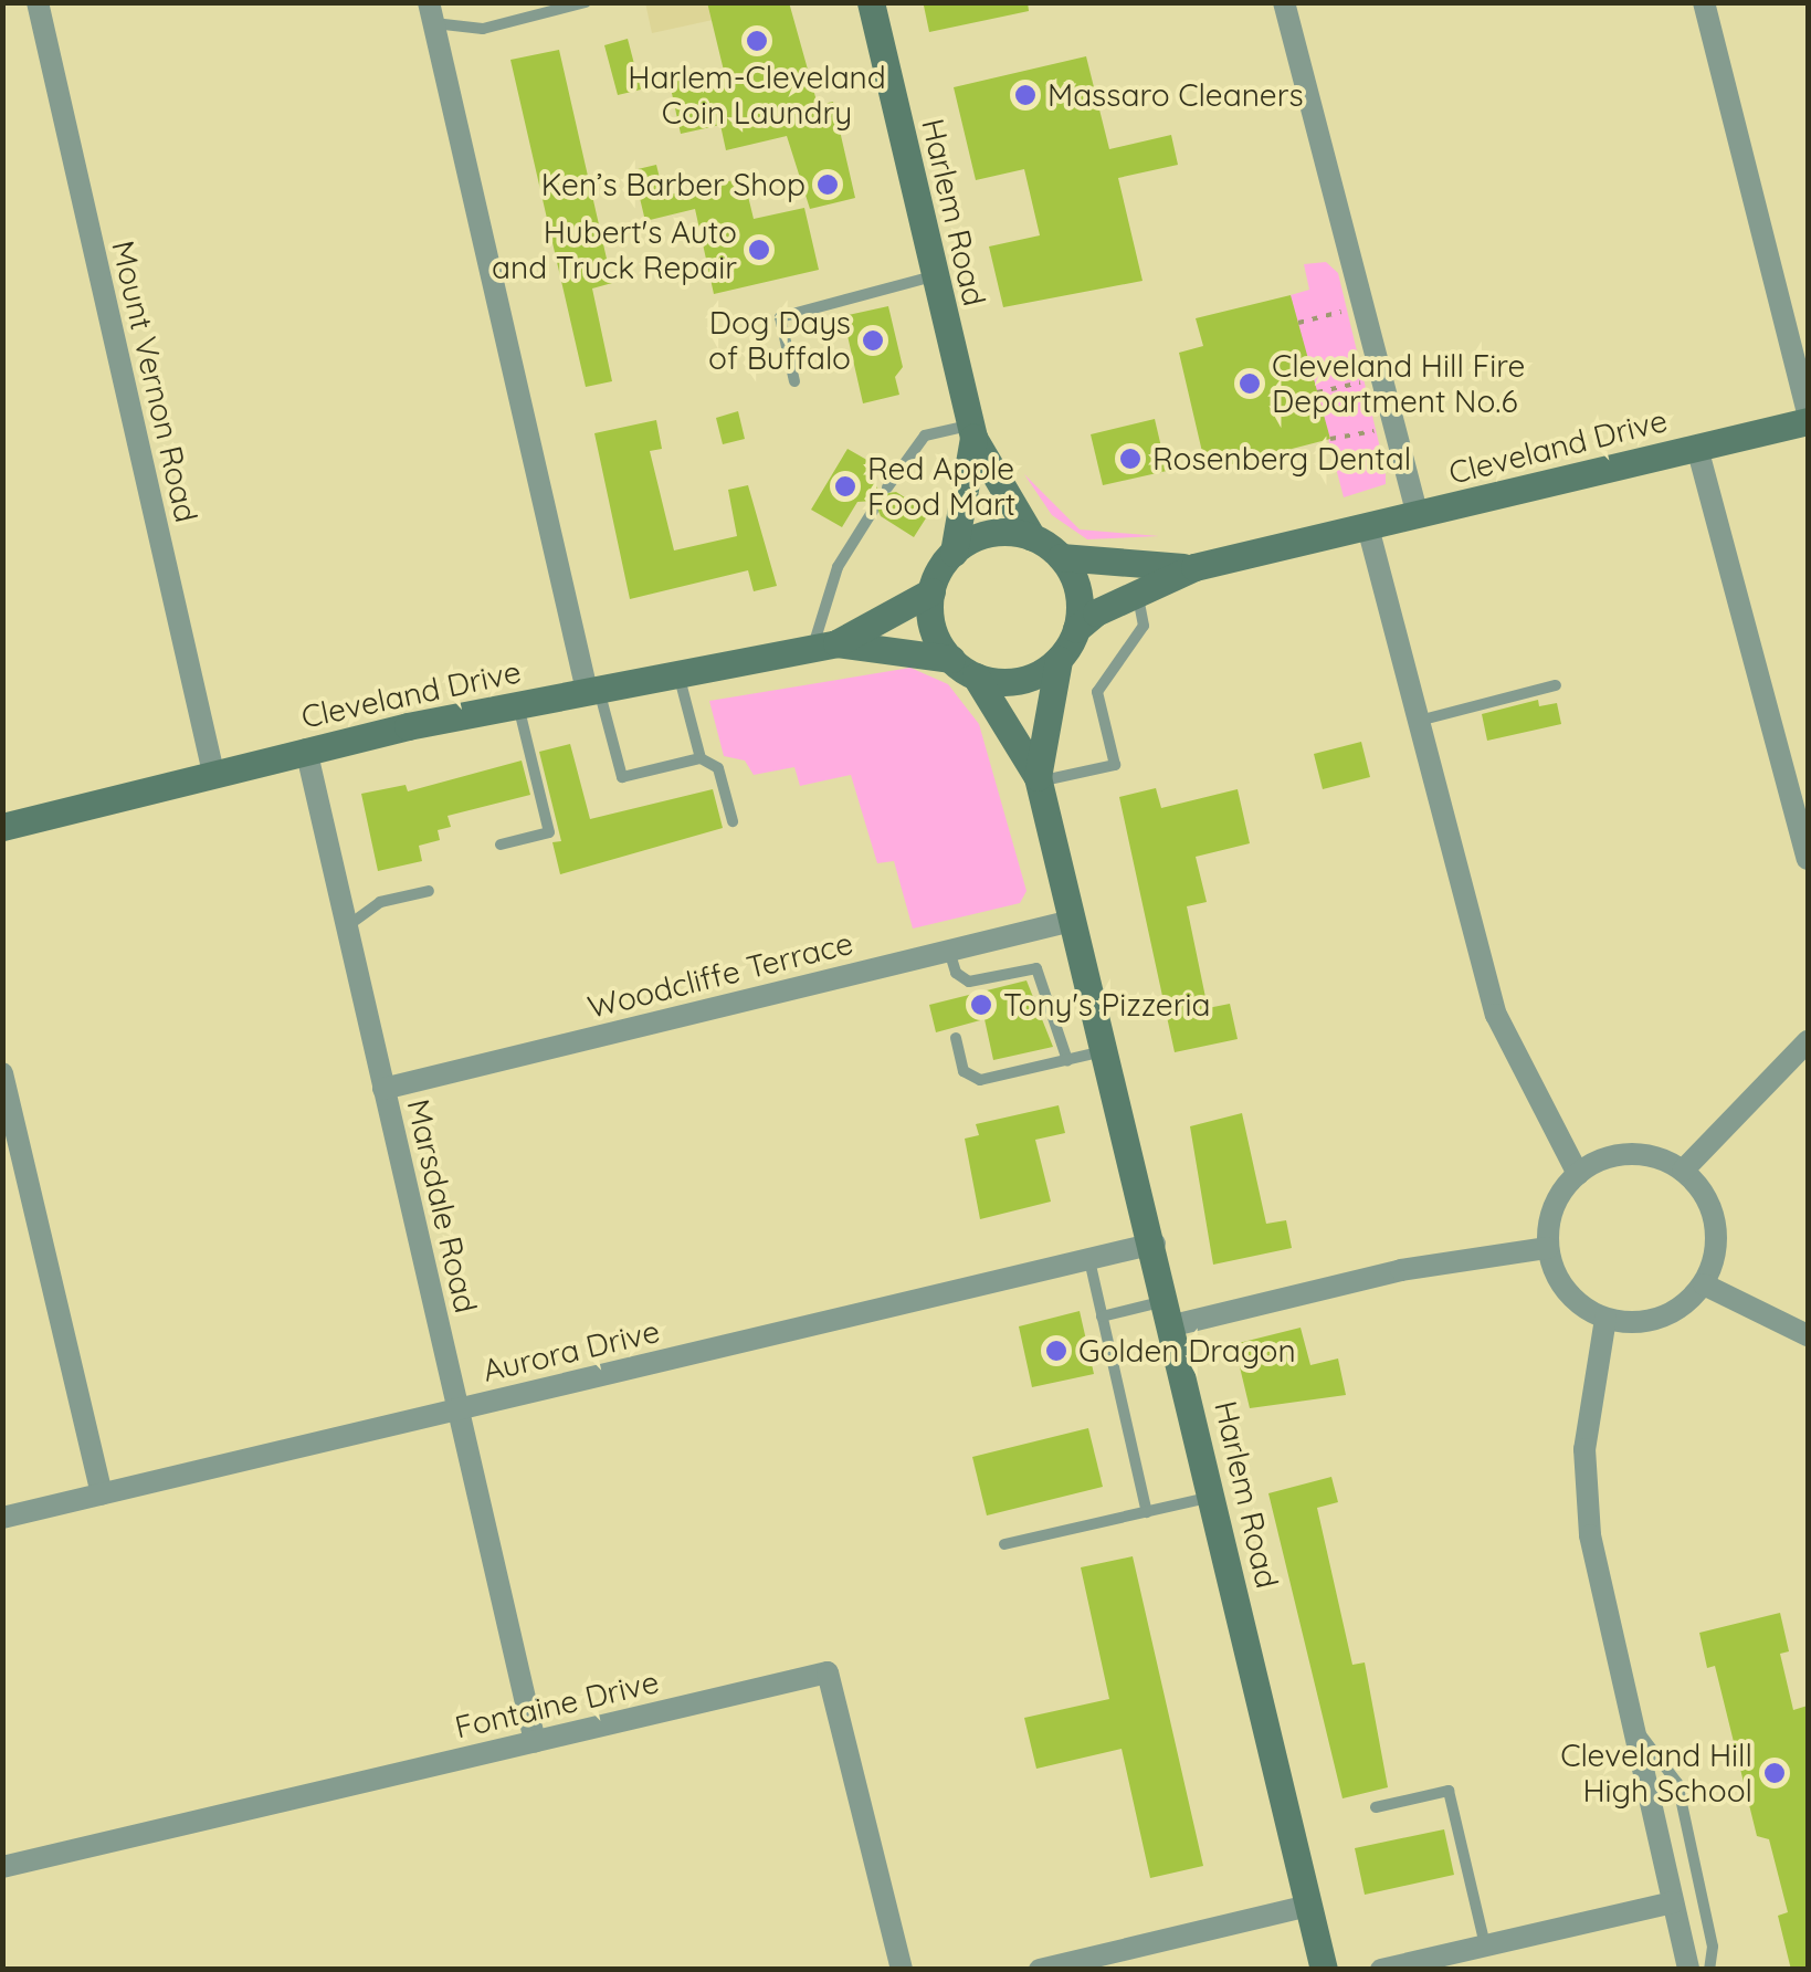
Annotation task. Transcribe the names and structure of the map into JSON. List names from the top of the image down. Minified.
{"streets":{"main road":["Harlem Road","Cleveland Drive"],"street":["Mount Vernon Road","Woodcliffe Terrace","Marsdale Road","Aurora Drive","Fontaine Drive"]},"crossings":[["Harlem Road","Cleveland Drive"],["Harlem Road","Woodcliffe Terrace"],["Harlem Road","Aurora Drive"],["Mount Vernon Road","Cleveland Drive"],["Cleveland Drive","Marsdale Road"],["Woodcliffe Terrace","Marsdale Road"],["Marsdale Road","Aurora Drive"],["Marsdale Road","Fontaine Drive"]],"places":["Harlem-Cleveland Coin Laundry","Massaro Cleaners","Ken’s Barber Shop","Hubert's Auto and Truck Repair","Dog Days of Buffalo","Cleveland Hill Fire Department No.6","Rosenberg Dental","Red Apple Food Mart","Tony's Pizzeria","Golden Dragon","Cleveland Hill High School"]}
